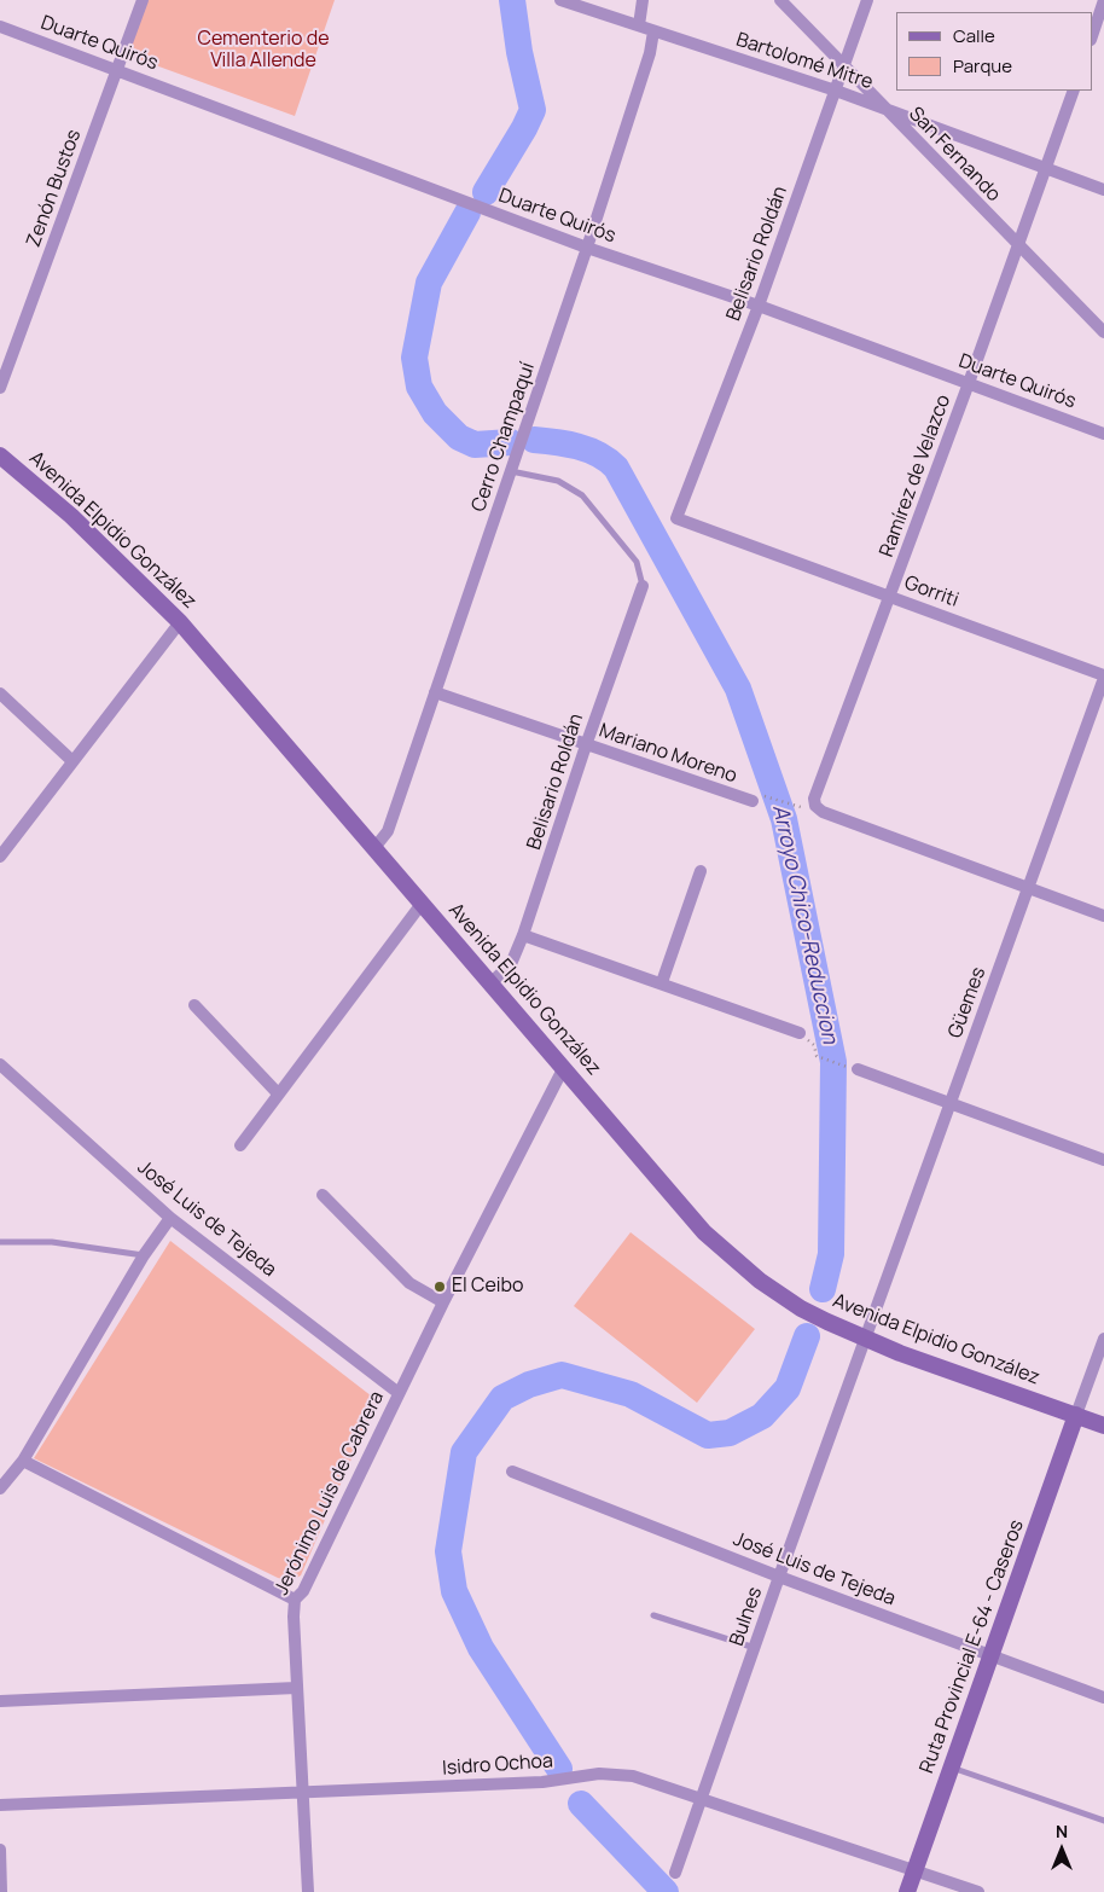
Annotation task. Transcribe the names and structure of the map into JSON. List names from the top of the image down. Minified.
{"streets":{"main road":["Avenida Elpidio González","Ruta Provincial E-64 - Caseros"],"street":["Duarte Quirós","Bartolomé Mitre","San Fernando","Zenón Bustos","Belisario Roldán","Cerro Champaquí","Ramírez de Velazco","Gorriti","Mariano Moreno","Güemes","José Luis de Tejeda","Jerónimo Luis de Cabrera","Bulnes","Isidro Ochoa"]},"crossings":[["Duarte Quirós","Zenón Bustos"],["Duarte Quirós","Belisario Roldán"],["Duarte Quirós","Cerro Champaquí"],["Duarte Quirós","Ramírez de Velazco"],["Bartolomé Mitre","San Fernando"],["Bartolomé Mitre","Belisario Roldán"],["Bartolomé Mitre","Cerro Champaquí"],["Bartolomé Mitre","Ramírez de Velazco"],["San Fernando","Belisario Roldán"],["San Fernando","Ramírez de Velazco"],["Belisario Roldán","Avenida Elpidio González"],["Belisario Roldán","Gorriti"],["Belisario Roldán","Mariano Moreno"],["Cerro Champaquí","Avenida Elpidio González"],["Cerro Champaquí","Mariano Moreno"],["Ramírez de Velazco","Gorriti"],["Avenida Elpidio González","Güemes"],["Avenida Elpidio González","Jerónimo Luis de Cabrera"],["Avenida Elpidio González","Bulnes"],["Avenida Elpidio González","Ruta Provincial E-64 - Caseros"],["Gorriti","Güemes"],["Güemes","Bulnes"],["José Luis de Tejeda","Jerónimo Luis de Cabrera"],["José Luis de Tejeda","Bulnes"],["José Luis de Tejeda","Ruta Provincial E-64 - Caseros"],["Jerónimo Luis de Cabrera","Isidro Ochoa"],["Bulnes","Isidro Ochoa"],["Ruta Provincial E-64 - Caseros","Isidro Ochoa"]],"water":["Arroyo Chico-Reduccion"],"parks":["Cementerio de Villa Allende"],"places":["El Ceibo"],"legend":["Calle","Parque"],"north":"top"}
